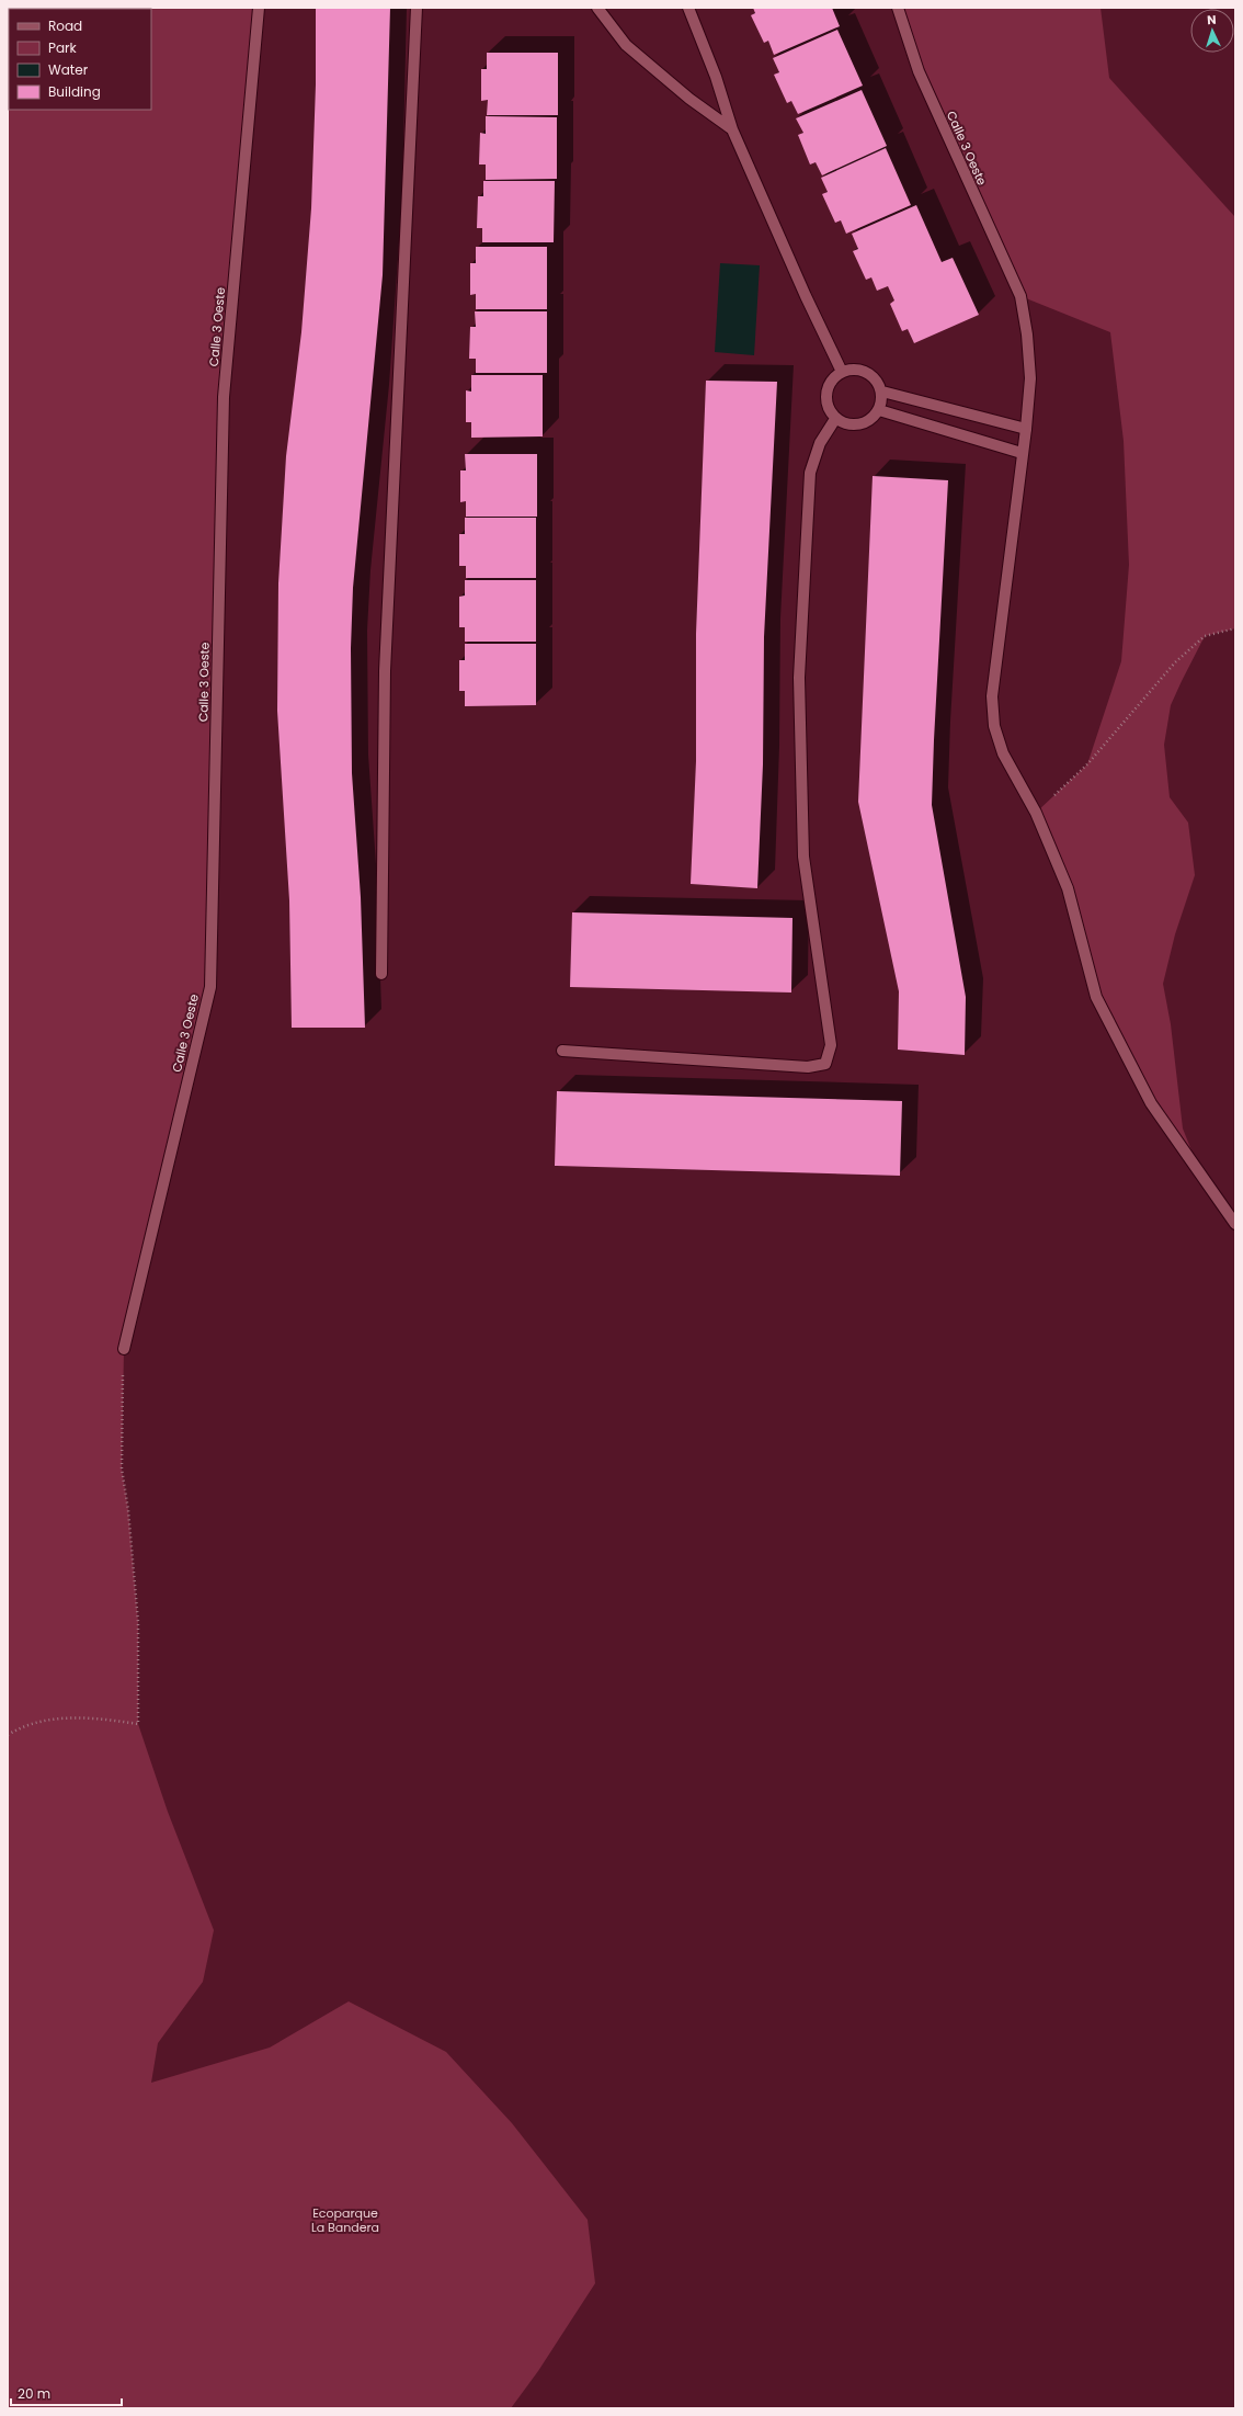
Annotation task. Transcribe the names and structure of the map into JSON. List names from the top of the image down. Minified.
{"streets":{"street":["Calle 3 Oeste"]},"parks":["Ecoparque La Bandera"],"legend":["Road","Park","Water","Building"],"scale_bar":"20 m","north":"top"}
